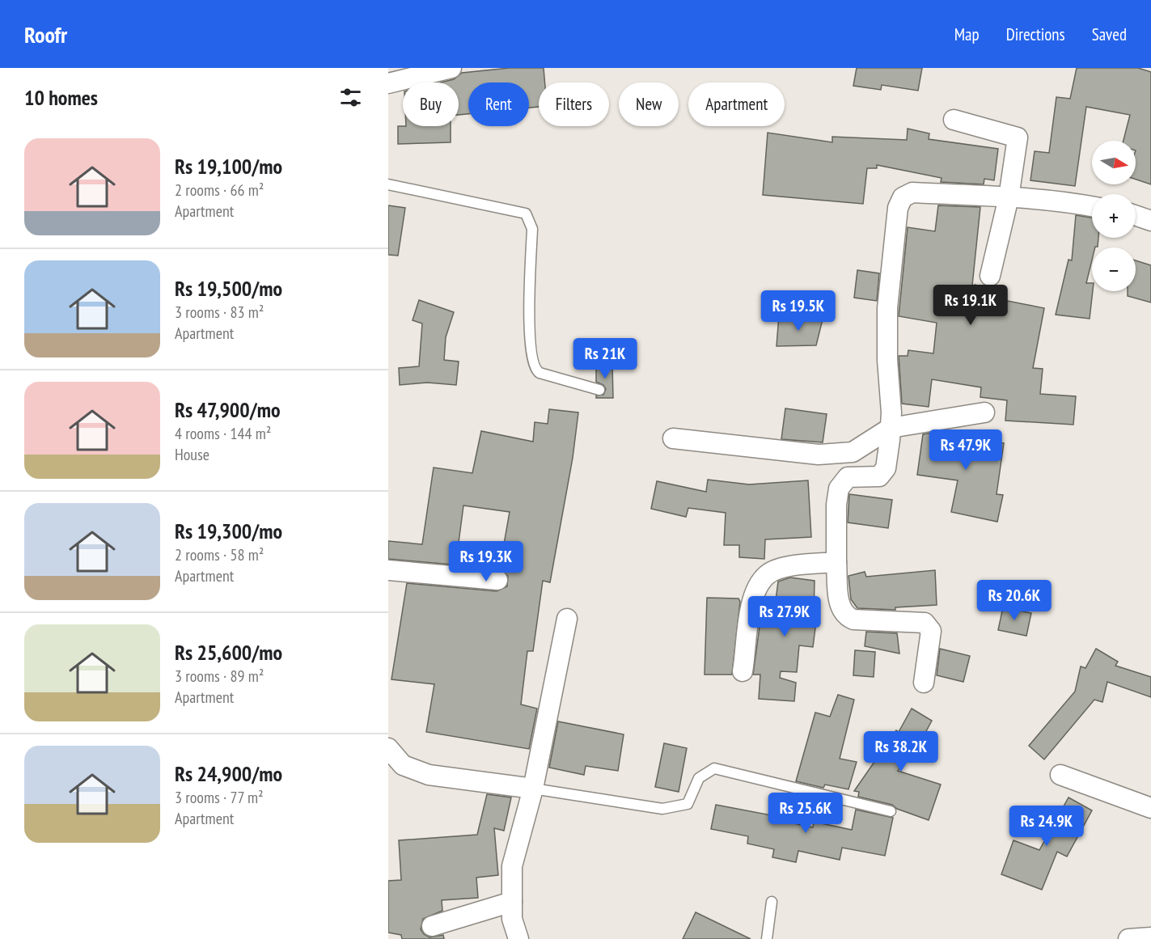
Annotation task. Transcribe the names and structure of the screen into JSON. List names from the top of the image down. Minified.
{"north":"right","page":{"header":"Roofr","nav":["Map","Directions","Saved"],"heading":"10 homes","chip":["Buy","Rent","Filters","New","Apartment"],"list":[{"name":"Rs 19,100/mo","note":"2 rooms · 66 m² · Apartment"},{"name":"Rs 19,500/mo","note":"3 rooms · 83 m² · Apartment"},{"name":"Rs 47,900/mo","note":"4 rooms · 144 m² · House"},{"name":"Rs 19,300/mo","note":"2 rooms · 58 m² · Apartment"},{"name":"Rs 25,600/mo","note":"3 rooms · 89 m² · Apartment"},{"name":"Rs 24,900/mo","note":"3 rooms · 77 m² · Apartment"}],"map_buttons":["+","−"],"price":["Rs 19.1K","Rs 19.5K","Rs 21K","Rs 47.9K","Rs 19.3K","Rs 20.6K","Rs 27.9K","Rs 38.2K","Rs 25.6K","Rs 24.9K"]}}
